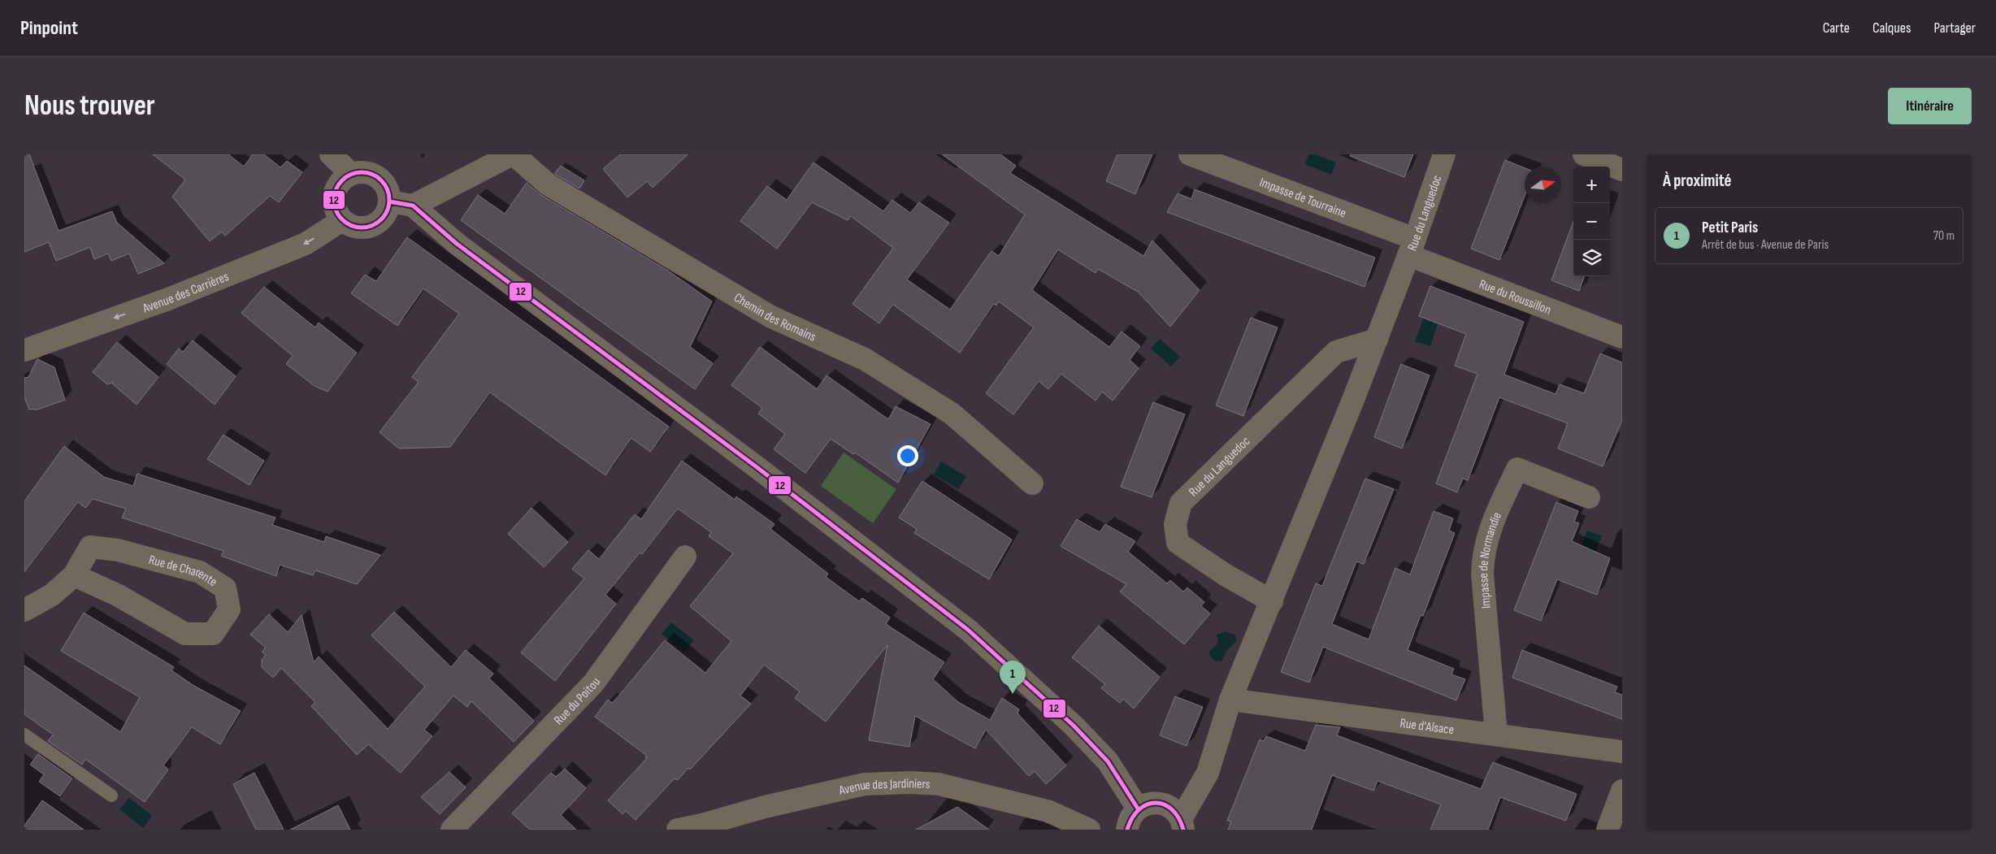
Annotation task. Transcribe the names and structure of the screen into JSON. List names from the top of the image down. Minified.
{"streets":{"street":["Impasse de Tourraine","Rue du Languedoc","Avenue des Carrières","Rue du Roussillon","Chemin des Romains","Impasse de Normandie","Rue de Charente","Rue du Poitou","Rue d'Alsace","Avenue des Jardiniers"]},"crossings":[["Impasse de Tourraine","Rue du Languedoc"],["Impasse de Tourraine","Rue du Roussillon"],["Rue du Languedoc","Rue du Roussillon"],["Rue du Languedoc","Rue d'Alsace"],["Impasse de Normandie","Rue d'Alsace"]],"one_way":["Avenue des Carrières"],"lines":["transit line 12"],"north":"right","page":{"header":"Pinpoint","nav":["Carte","Calques","Partager"],"buttons":"Itinéraire","title":"Nous trouver","heading":"À proximité","map_buttons":["+","−"],"list":[{"mark":"1","name":"Petit Paris","note":"Arrêt de bus · Avenue de Paris","value":"70 m"}],"pins":"1"}}
